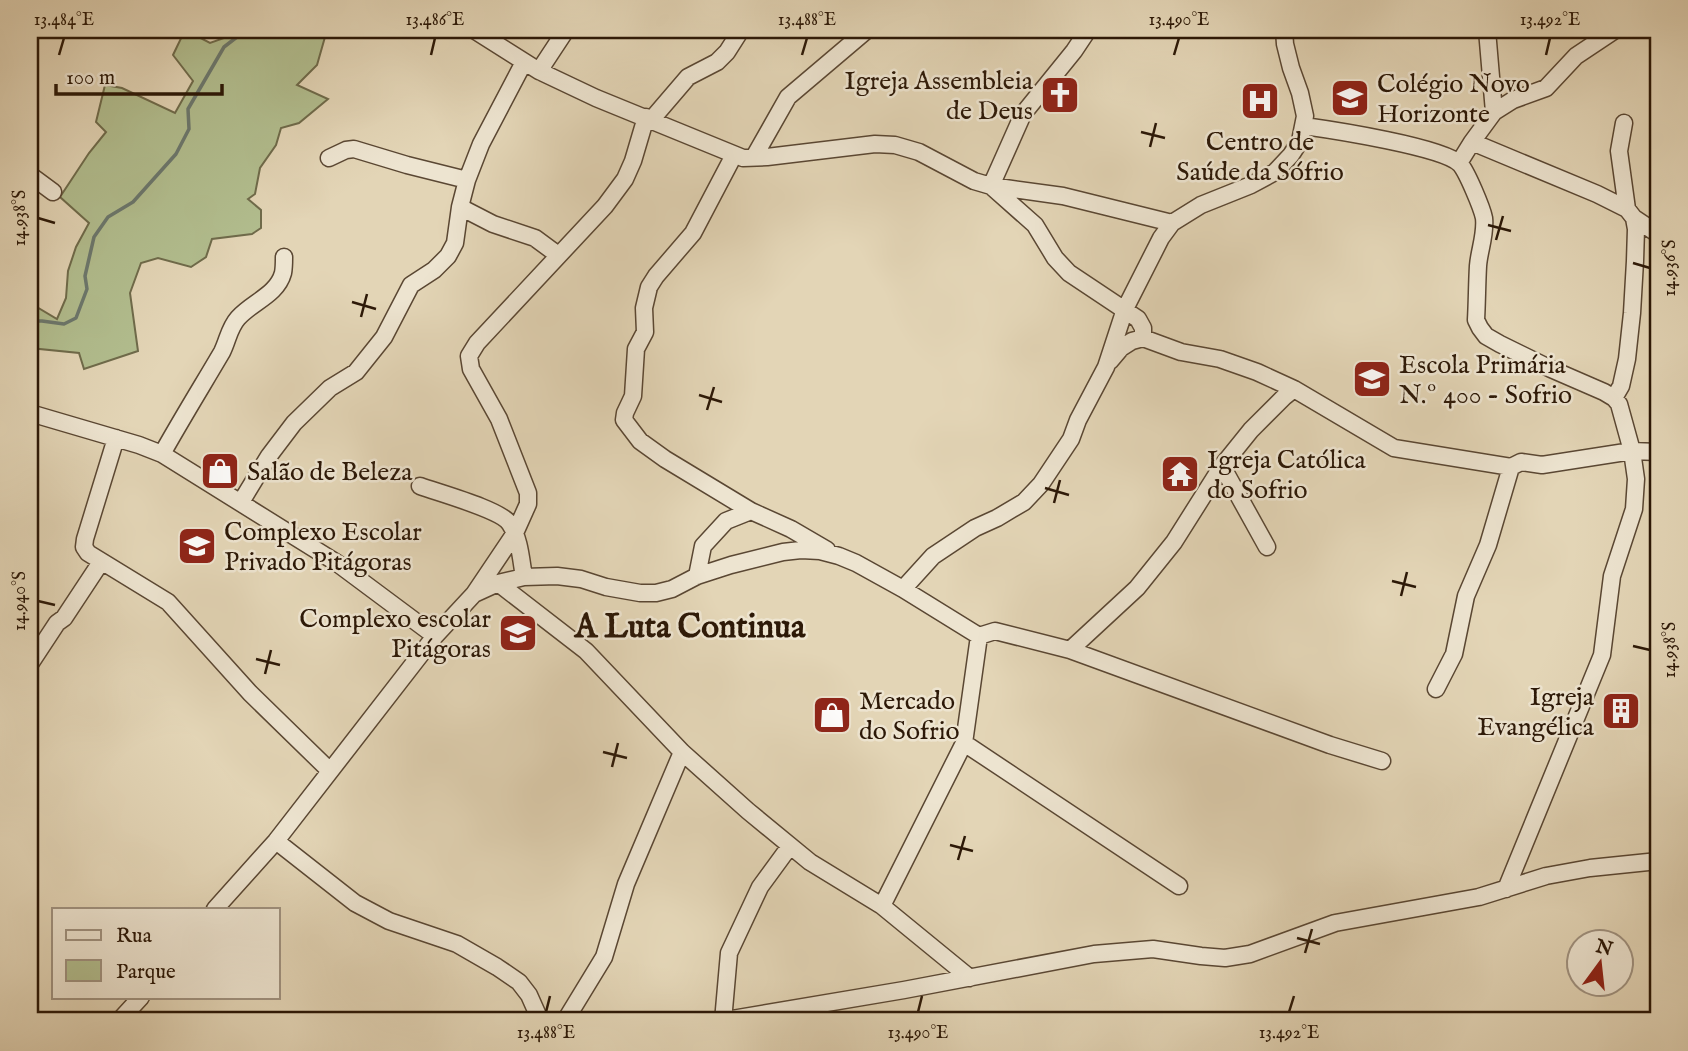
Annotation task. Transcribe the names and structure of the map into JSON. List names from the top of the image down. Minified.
{"districts":["A Luta Continua"],"places":{"church":["Igreja Assembleia de Deus"],"school or university":["Colégio Novo Horizonte","Escola Primária N.º 400 - Sofrio","Complexo Escolar Privado Pitágoras","Complexo escolar Pitágoras"],"hospital":["Centro de Saúde da Sófrio"],"shop":["Salão de Beleza","Mercado do Sofrio"],"temple":["Igreja Católica do Sofrio"],"building":["Igreja Evangélica"]},"legend":["Rua","Parque"],"scale_bar":"100 m","north":"top","coordinates":["13.484°E","13.486°E","13.488°E","13.490°E","13.492°E","14.938°S","14.936°S","14.940°S"]}
